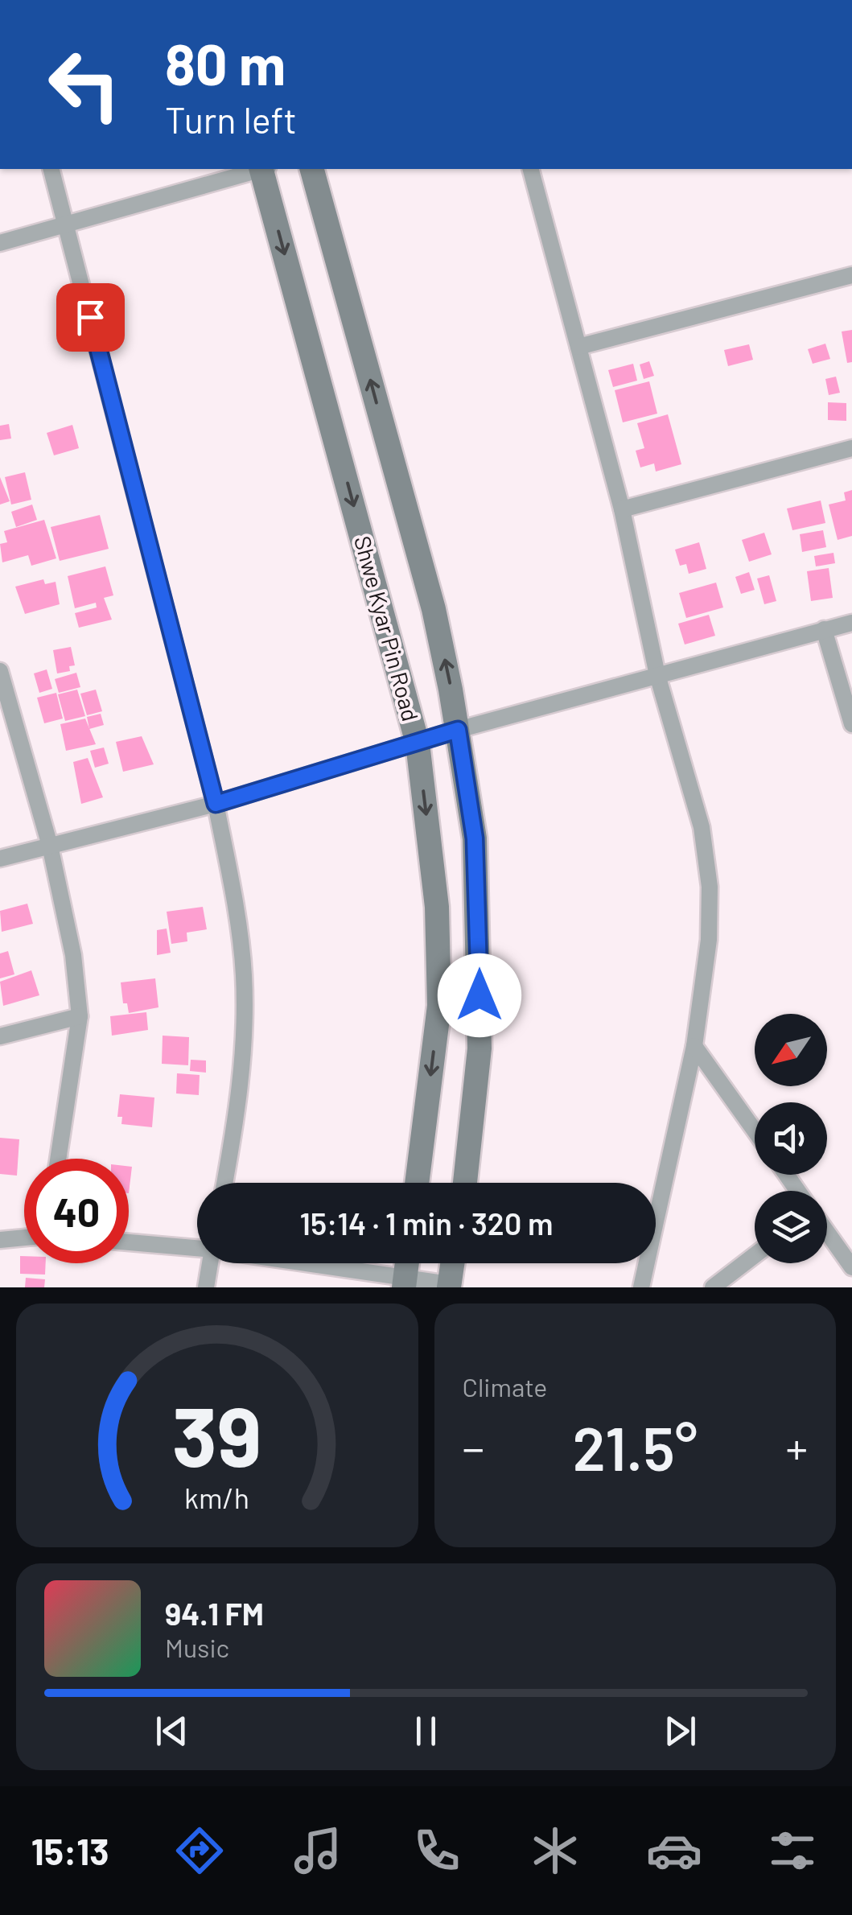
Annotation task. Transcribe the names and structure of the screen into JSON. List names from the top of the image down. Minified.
{"streets":{"street":["Shwe Kyar Pin Road"]},"north":"bottom left","page":{"turn":["80 m","Turn left"],"limit":"40","trip":"15:14 · 1 min · 320 m","tile":"Climate","heat":["−","21.5°","+"],"song":["94.1 FM","Music"],"tabs":"15:13","gauge":["39","km/h"]}}
